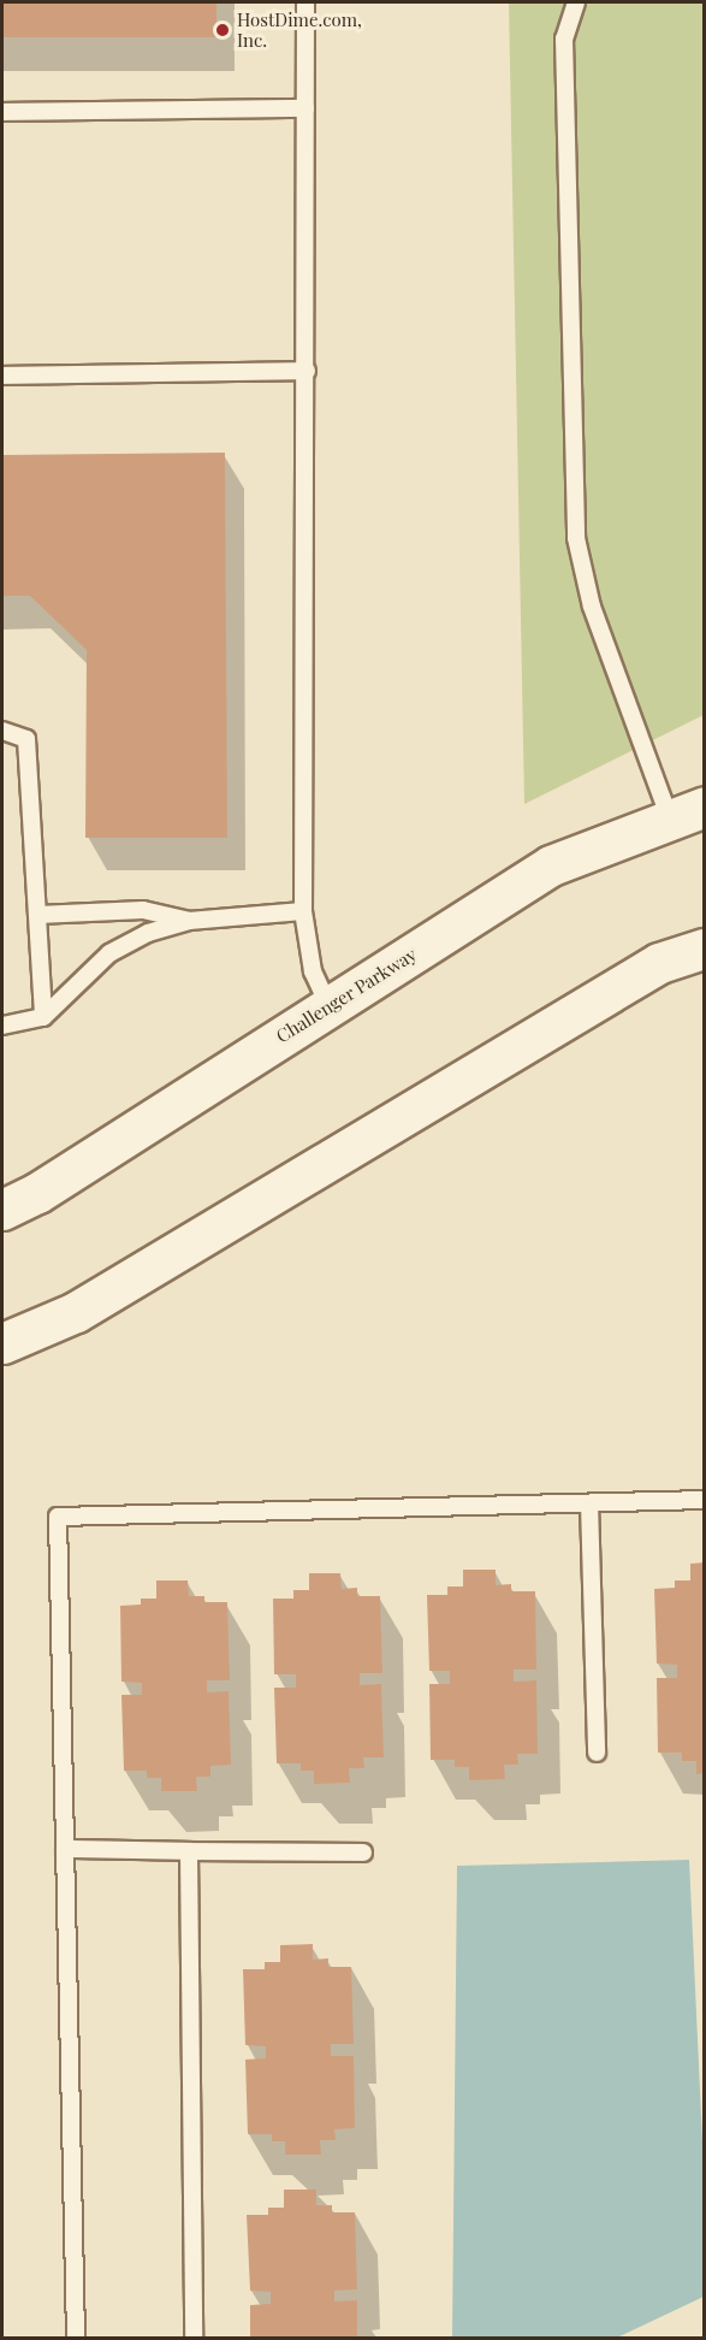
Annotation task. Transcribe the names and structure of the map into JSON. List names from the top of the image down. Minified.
{"streets":{"main road":["Challenger Parkway"]},"places":["HostDime.com, Inc."]}
